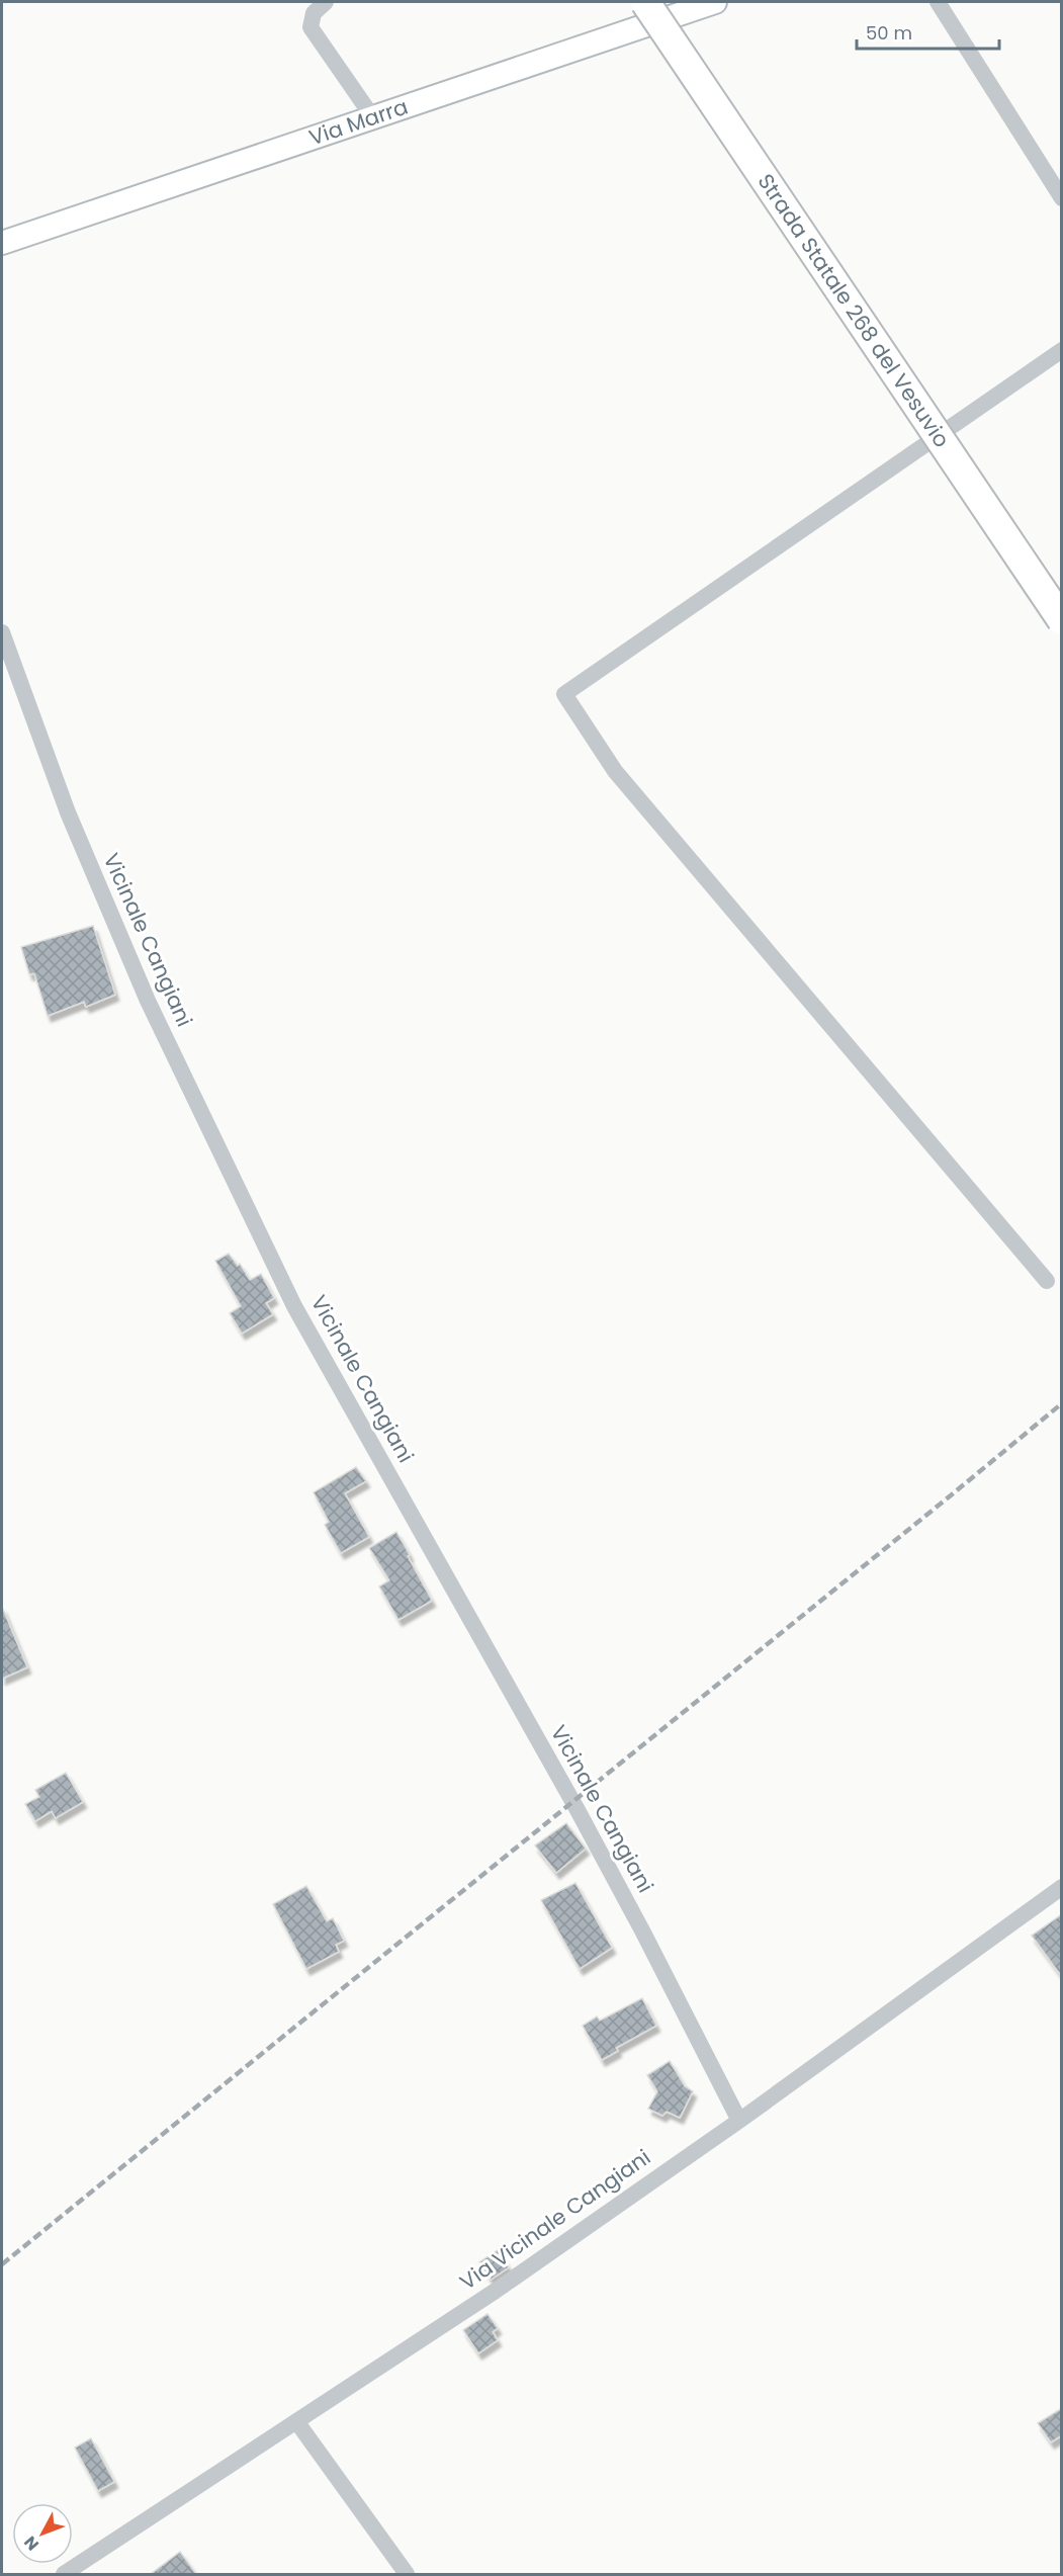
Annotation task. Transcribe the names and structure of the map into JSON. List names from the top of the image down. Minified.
{"streets":{"highway":["Strada Statale 268 del Vesuvio"],"main road":["Via Marra"],"street":["Vicinale Cangiani","Via Vicinale Cangiani"]},"crossings":[["Vicinale Cangiani","Via Vicinale Cangiani"]],"scale_bar":"50 m","north":"bottom left"}
